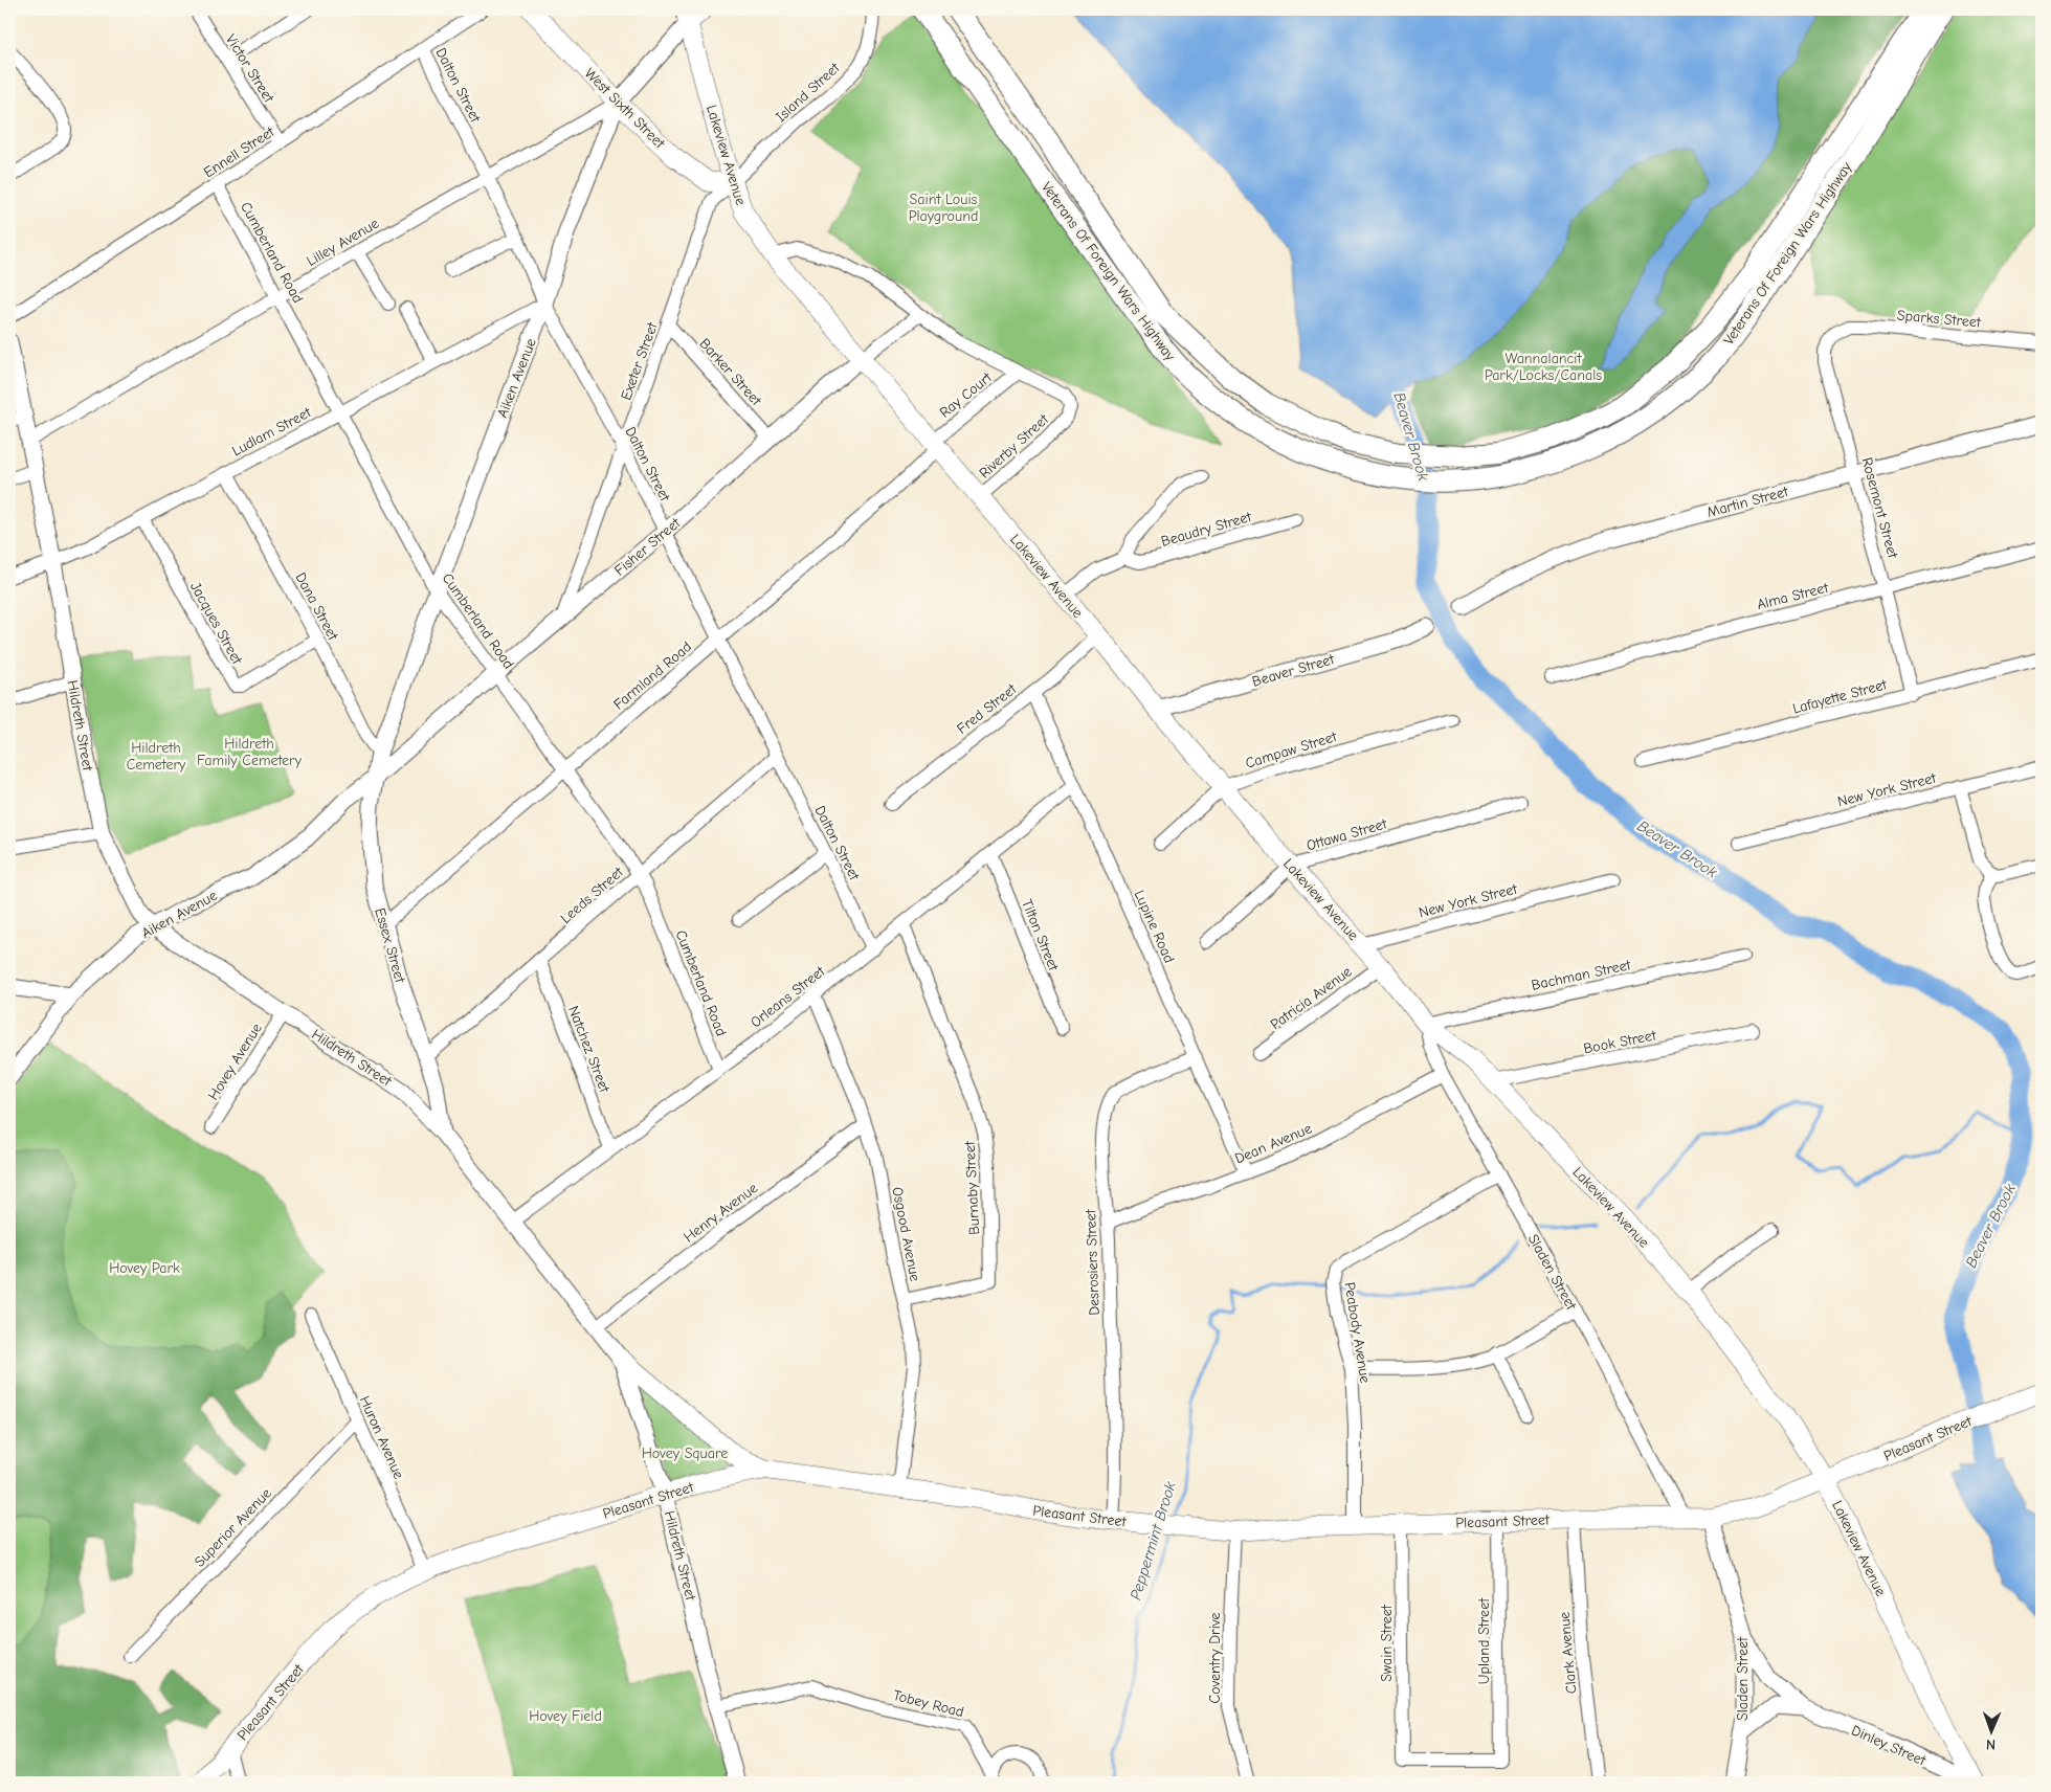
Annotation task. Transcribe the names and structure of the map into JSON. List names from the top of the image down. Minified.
{"streets":{"main road":["West Sixth Street","Lakeview Avenue","Veterans Of Foreign Wars Highway","Pleasant Street"],"street":["Victor Street","Dalton Street","Island Street","Ennell Street","Lilley Avenue","Cumberland Road","Sparks Street","Exeter Street","Barker Street","Aiken Avenue","Ray Court","Ludlam Street","Riverby Street","Martin Street","Rosemont Street","Beaudry Street","Fisher Street","Alma Street","Dana Street","Jacques Street","Beaver Street","Farmland Road","Lafayette Street","Fred Street","Hildreth Street","Campaw Street","New York Street","Ottawa Street","Leeds Street","Lupine Road","Tilton Street","Essex Street","Bachman Street","Orleans Street","Patricia Avenue","Book Street","Natchez Street","Hovey Avenue","Dean Avenue","Burnaby Street","Henry Avenue","Osgood Avenue","Desrosiers Street","Sladen Street","Peabody Avenue","Huron Avenue","Superior Avenue","Upland Street","Swain Street","Clark Avenue","Coventry Drive","Tobey Road","Dinley Street"]},"crossings":[["Victor Street","Ennell Street"],["Dalton Street","Ennell Street"],["Dalton Street","Lilley Avenue"],["Dalton Street","Exeter Street"],["Dalton Street","Aiken Avenue"],["Dalton Street","Ludlam Street"],["Dalton Street","Fisher Street"],["Dalton Street","Farmland Road"],["Dalton Street","Leeds Street"],["Dalton Street","Orleans Street"],["Island Street","West Sixth Street"],["Island Street","Lakeview Avenue"],["Island Street","Exeter Street"],["West Sixth Street","Lakeview Avenue"],["West Sixth Street","Lilley Avenue"],["West Sixth Street","Exeter Street"],["West Sixth Street","Aiken Avenue"],["Ennell Street","Cumberland Road"],["Lakeview Avenue","Exeter Street"],["Lakeview Avenue","Aiken Avenue"],["Lakeview Avenue","Ray Court"],["Lakeview Avenue","Riverby Street"],["Lakeview Avenue","Fisher Street"],["Lakeview Avenue","Beaver Street"],["Lakeview Avenue","Farmland Road"],["Lakeview Avenue","Fred Street"],["Lakeview Avenue","Campaw Street"],["Lakeview Avenue","New York Street"],["Lakeview Avenue","Ottawa Street"],["Lakeview Avenue","Bachman Street"],["Lakeview Avenue","Patricia Avenue"],["Lakeview Avenue","Book Street"],["Lakeview Avenue","Sladen Street"],["Lakeview Avenue","Pleasant Street"],["Lakeview Avenue","Dinley Street"],["Lilley Avenue","Cumberland Road"],["Lilley Avenue","Aiken Avenue"],["Lilley Avenue","Hildreth Street"],["Cumberland Road","Aiken Avenue"],["Cumberland Road","Ludlam Street"],["Cumberland Road","Fisher Street"],["Cumberland Road","Farmland Road"],["Cumberland Road","Leeds Street"],["Cumberland Road","Orleans Street"],["Sparks Street","Rosemont Street"],["Exeter Street","Barker Street"],["Exeter Street","Fisher Street"],["Barker Street","Fisher Street"],["Aiken Avenue","Ludlam Street"],["Aiken Avenue","Fisher Street"],["Aiken Avenue","Dana Street"],["Aiken Avenue","Hildreth Street"],["Aiken Avenue","Essex Street"],["Ray Court","Riverby Street"],["Ray Court","Farmland Road"],["Ludlam Street","Dana Street"],["Ludlam Street","Jacques Street"],["Ludlam Street","Hildreth Street"],["Martin Street","Rosemont Street"],["Rosemont Street","Alma Street"],["Rosemont Street","Lafayette Street"],["Fisher Street","Essex Street"],["Dana Street","Jacques Street"],["Dana Street","Essex Street"],["Farmland Road","Essex Street"],["Fred Street","Lupine Road"],["Hildreth Street","Essex Street"],["Hildreth Street","Orleans Street"],["Hildreth Street","Hovey Avenue"],["Hildreth Street","Henry Avenue"],["Hildreth Street","Pleasant Street"],["Hildreth Street","Tobey Road"],["Leeds Street","Essex Street"],["Leeds Street","Natchez Street"],["Lupine Road","Orleans Street"],["Lupine Road","Dean Avenue"],["Lupine Road","Desrosiers Street"],["Tilton Street","Orleans Street"],["Bachman Street","Sladen Street"],["Orleans Street","Natchez Street"],["Orleans Street","Burnaby Street"],["Orleans Street","Osgood Avenue"],["Dean Avenue","Desrosiers Street"],["Dean Avenue","Sladen Street"],["Burnaby Street","Osgood Avenue"],["Henry Avenue","Osgood Avenue"],["Osgood Avenue","Pleasant Street"],["Desrosiers Street","Pleasant Street"],["Sladen Street","Peabody Avenue"],["Sladen Street","Pleasant Street"],["Sladen Street","Dinley Street"],["Peabody Avenue","Pleasant Street"],["Huron Avenue","Pleasant Street"],["Huron Avenue","Superior Avenue"],["Pleasant Street","Upland Street"],["Pleasant Street","Swain Street"],["Pleasant Street","Clark Avenue"],["Pleasant Street","Coventry Drive"],["Upland Street","Swain Street"]],"water":["Beaver Brook","Peppermint Brook"],"parks":["Saint Louis Playground","Wannalancit Park/Locks/Canals","Hildreth Family Cemetery","Hildreth Cemetery","Hovey Park","Hovey Square","Hovey Field"],"north":"bottom"}
